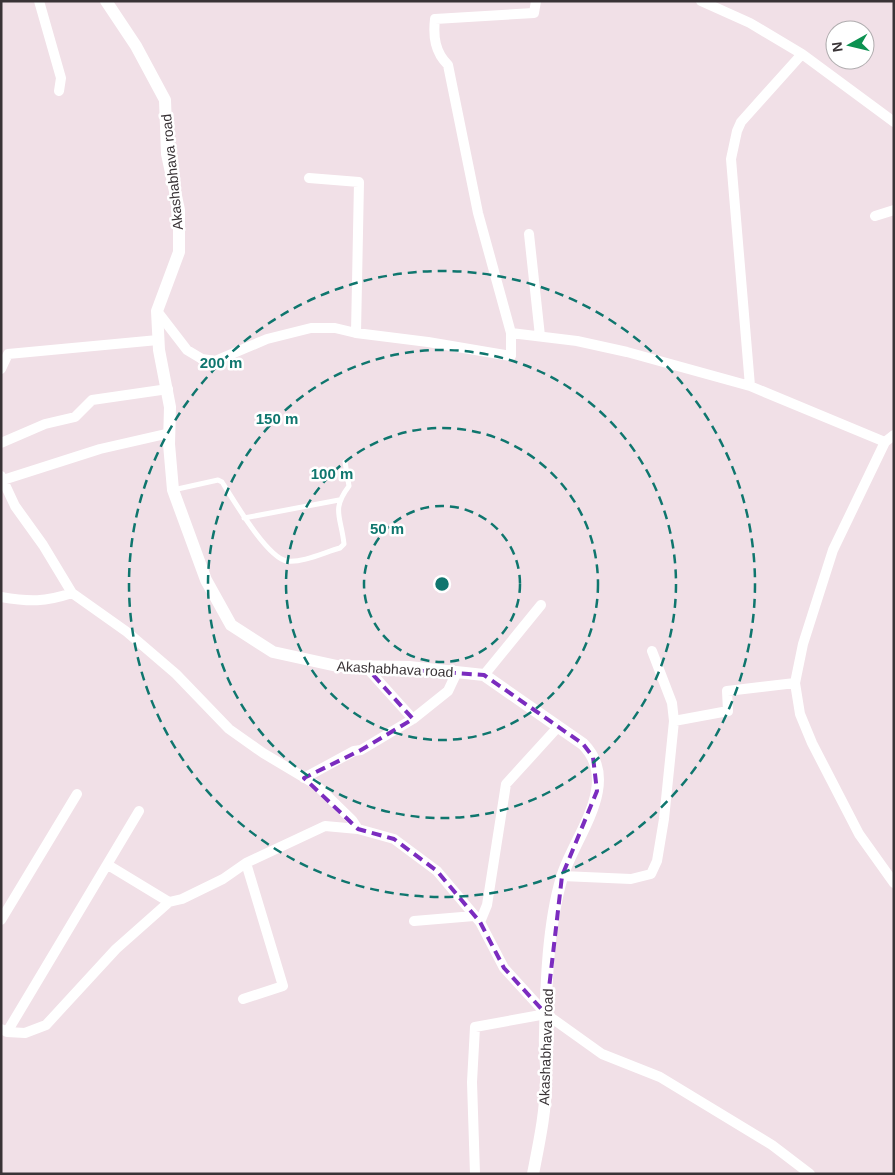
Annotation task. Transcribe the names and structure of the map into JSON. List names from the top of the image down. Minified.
{"streets":{"street":["Akashabhava road"]},"north":"left","rings":["200 m","150 m","100 m","50 m"]}
